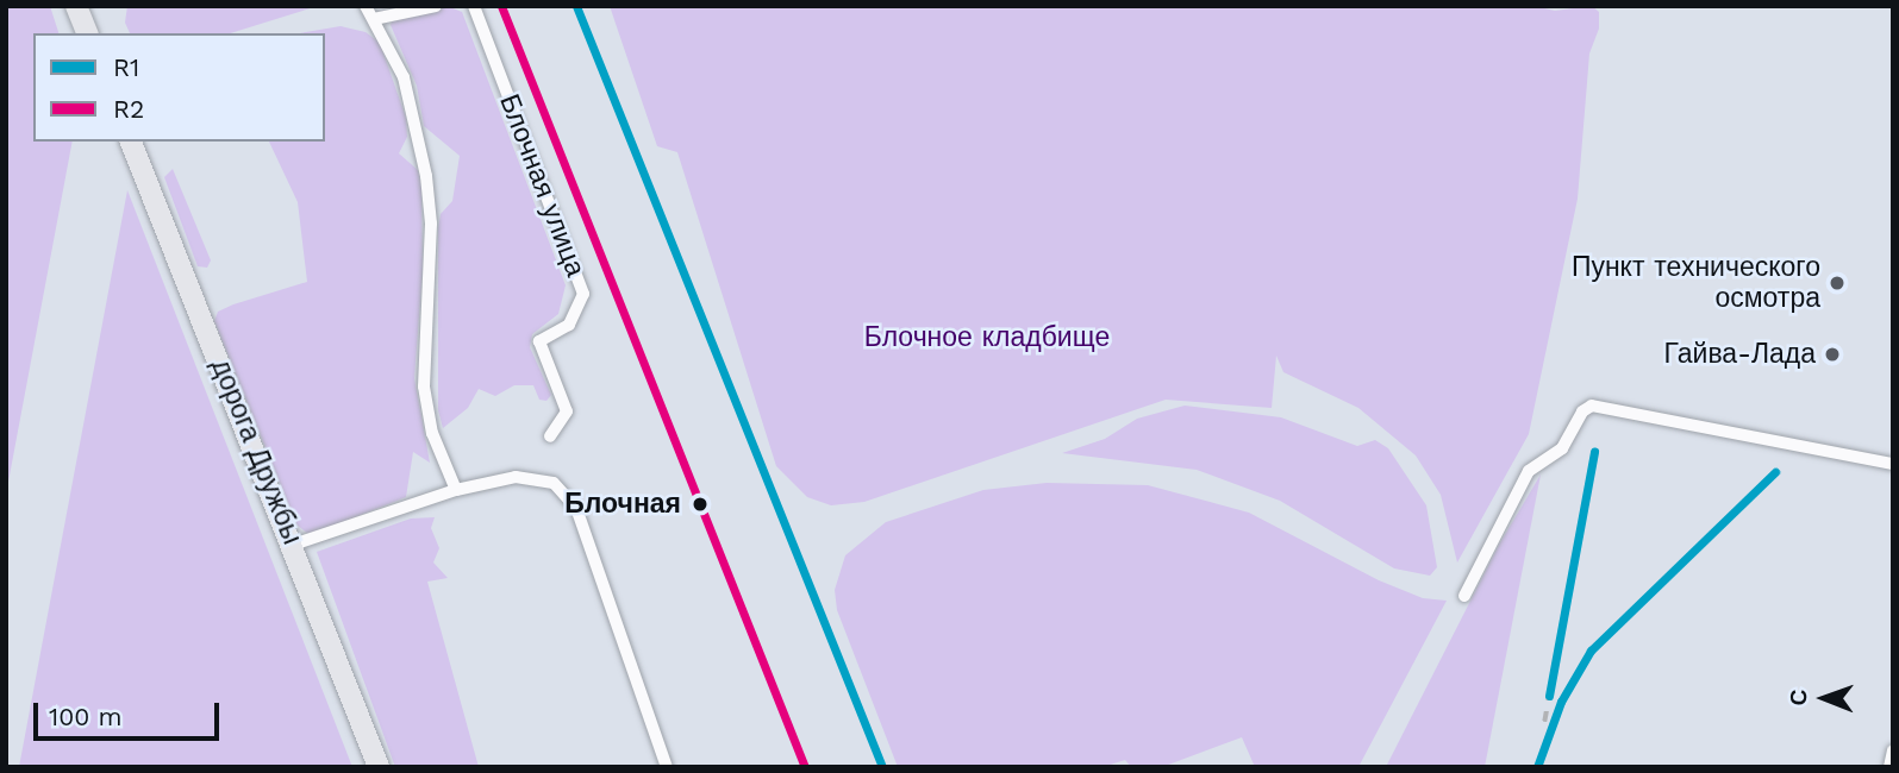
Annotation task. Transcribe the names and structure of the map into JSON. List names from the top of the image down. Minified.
{"streets":{"main road":["дорога Дружбы"],"street":["Блочная улица"]},"parks":["Блочное кладбище"],"places":["Пункт технического осмотра","Гайва-Лада","Блочная"],"lines":["transit line R1","transit line R2"],"legend":["R1","R2"],"scale_bar":"100 m","north":"left"}
